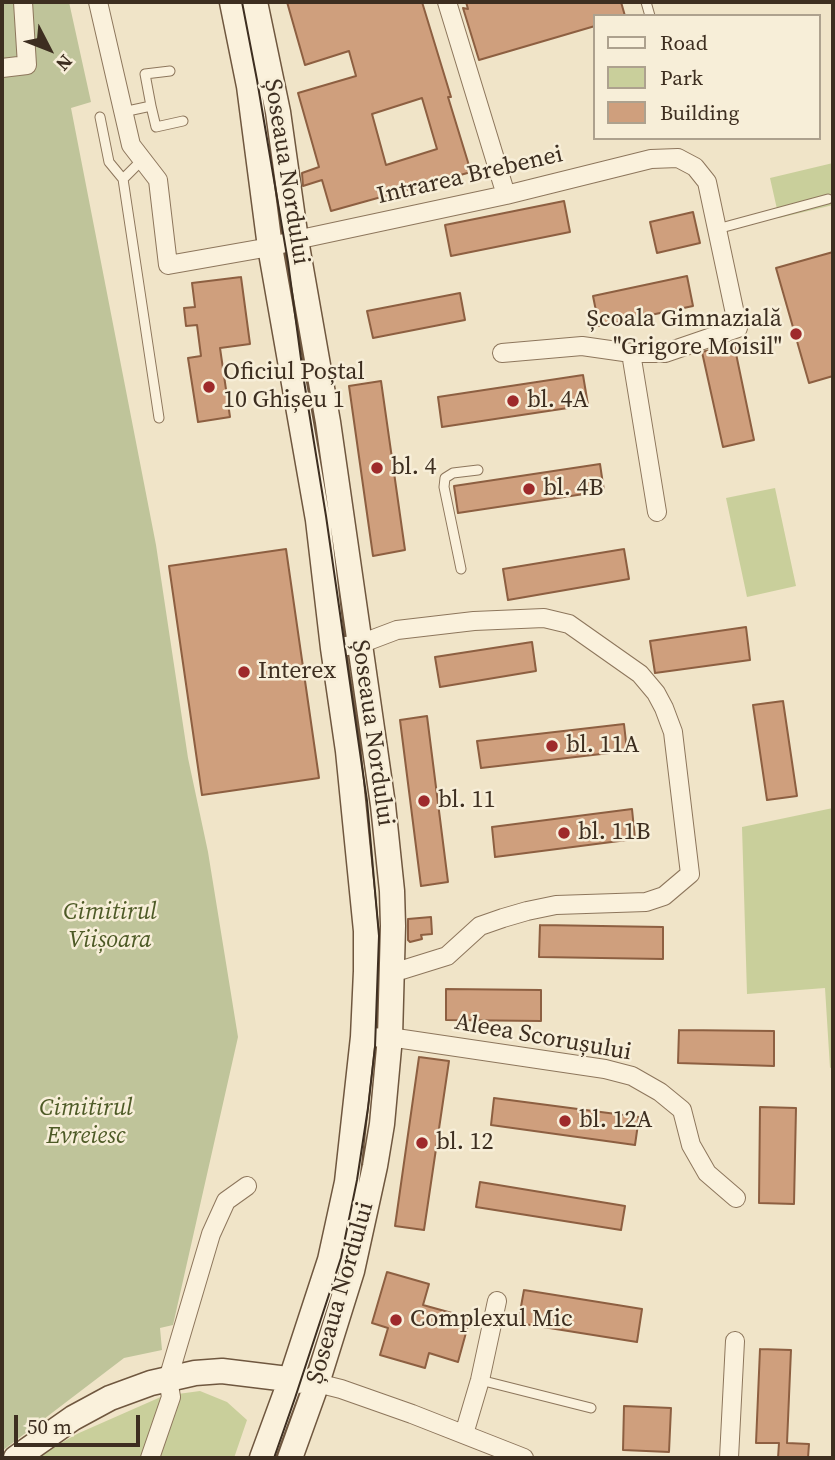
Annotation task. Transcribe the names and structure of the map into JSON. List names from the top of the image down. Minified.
{"streets":{"main road":["Șoseaua Nordului"],"street":["Intrarea Brebenei","Aleea Scorușului"]},"crossings":[["Șoseaua Nordului","Intrarea Brebenei"],["Șoseaua Nordului","Aleea Scorușului"]],"parks":["Cimitirul Viișoara","Cimitirul Evreiesc"],"places":["Școala Gimnazială \"Grigore Moisil\"","Oficiul Poștal 10 Ghișeu 1","bl. 4A","bl. 4","bl. 4B","Interex","bl. 11A","bl. 11","bl. 11B","bl. 12A","bl. 12","Complexul Mic"],"legend":["Road","Park","Building"],"scale_bar":"50 m","north":"bottom right"}
